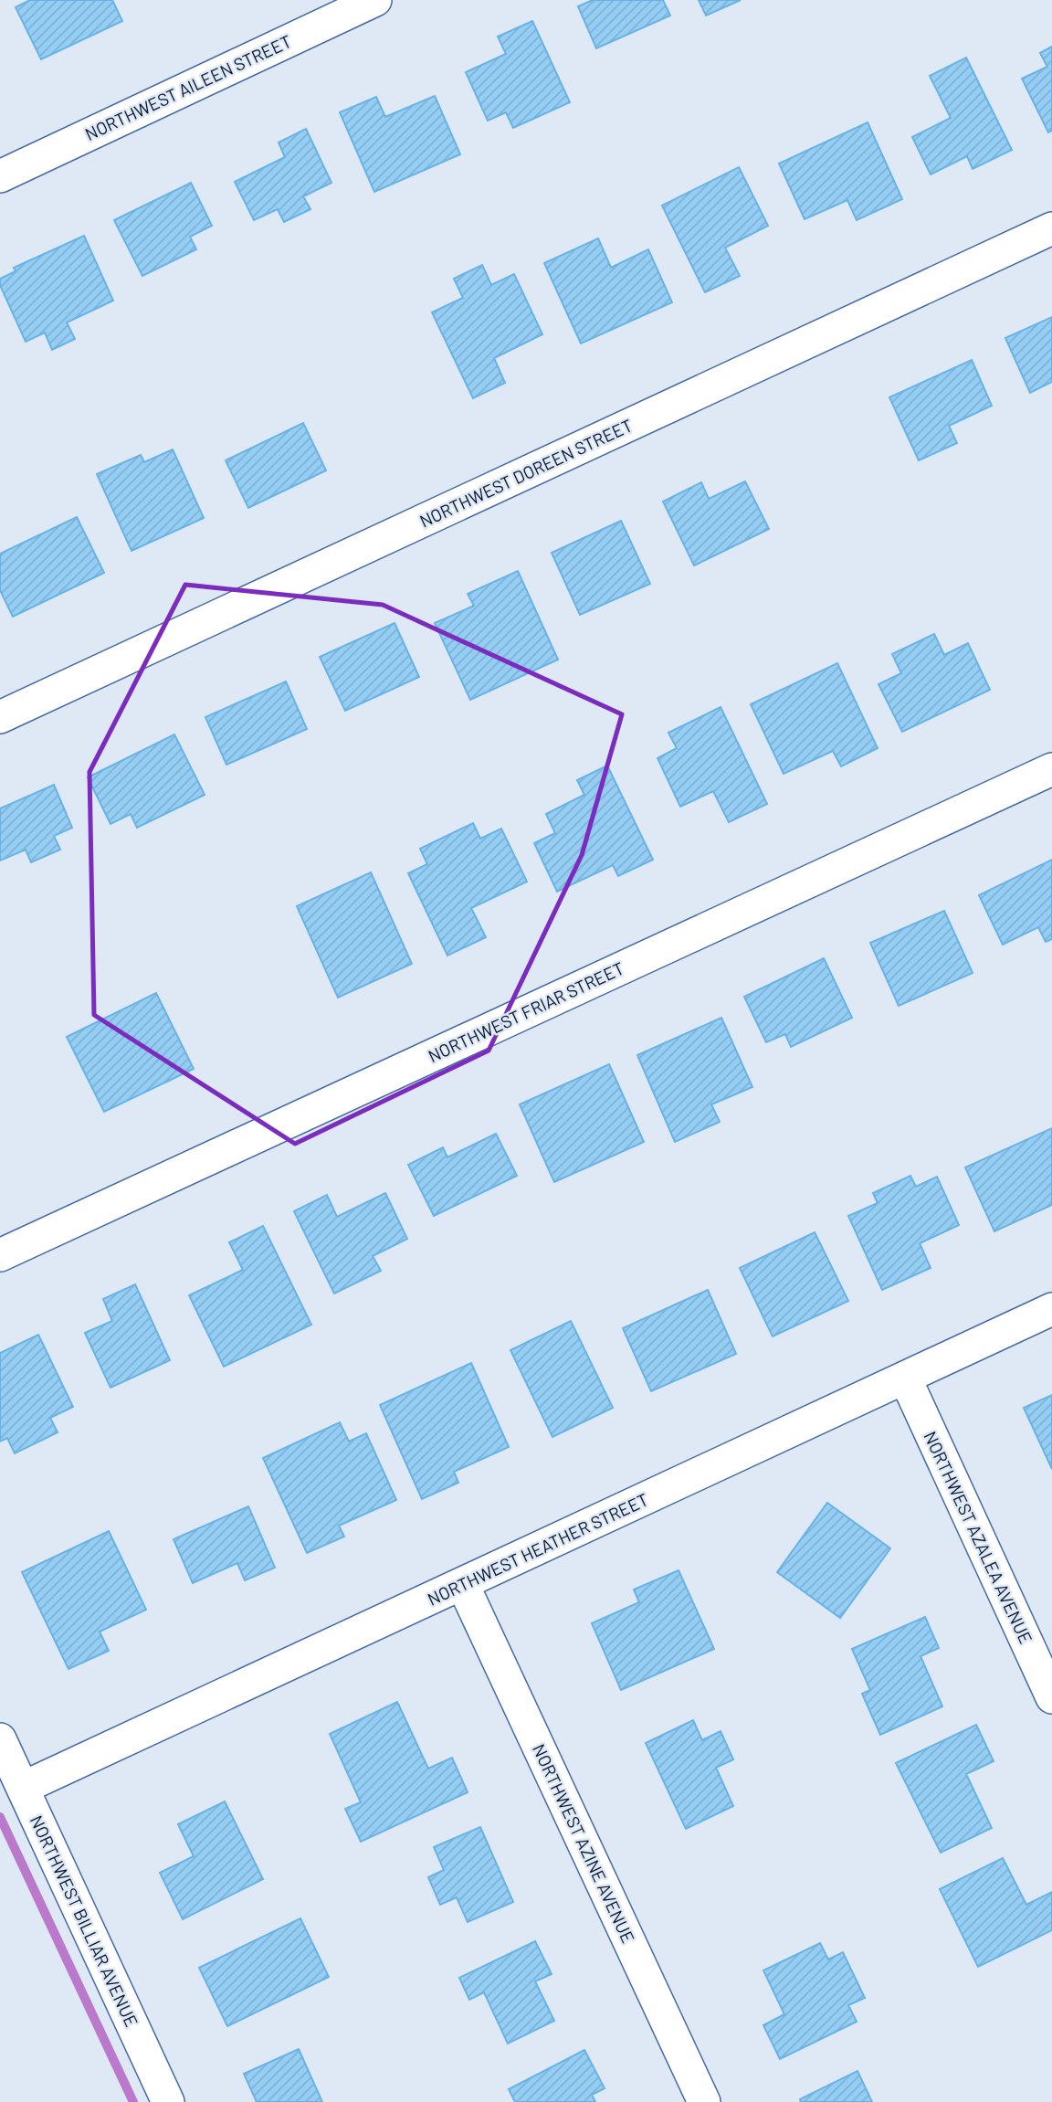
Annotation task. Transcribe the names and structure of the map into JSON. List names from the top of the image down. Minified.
{"streets":{"street":["NORTHWEST AILEEN STREET","NORTHWEST DOREEN STREET","NORTHWEST FRIAR STREET","NORTHWEST AZALEA AVENUE","NORTHWEST HEATHER STREET","NORTHWEST AZINE AVENUE","NORTHWEST BILLIAR AVENUE"]},"crossings":[["NORTHWEST AZALEA AVENUE","NORTHWEST HEATHER STREET"],["NORTHWEST HEATHER STREET","NORTHWEST AZINE AVENUE"],["NORTHWEST HEATHER STREET","NORTHWEST BILLIAR AVENUE"]]}
